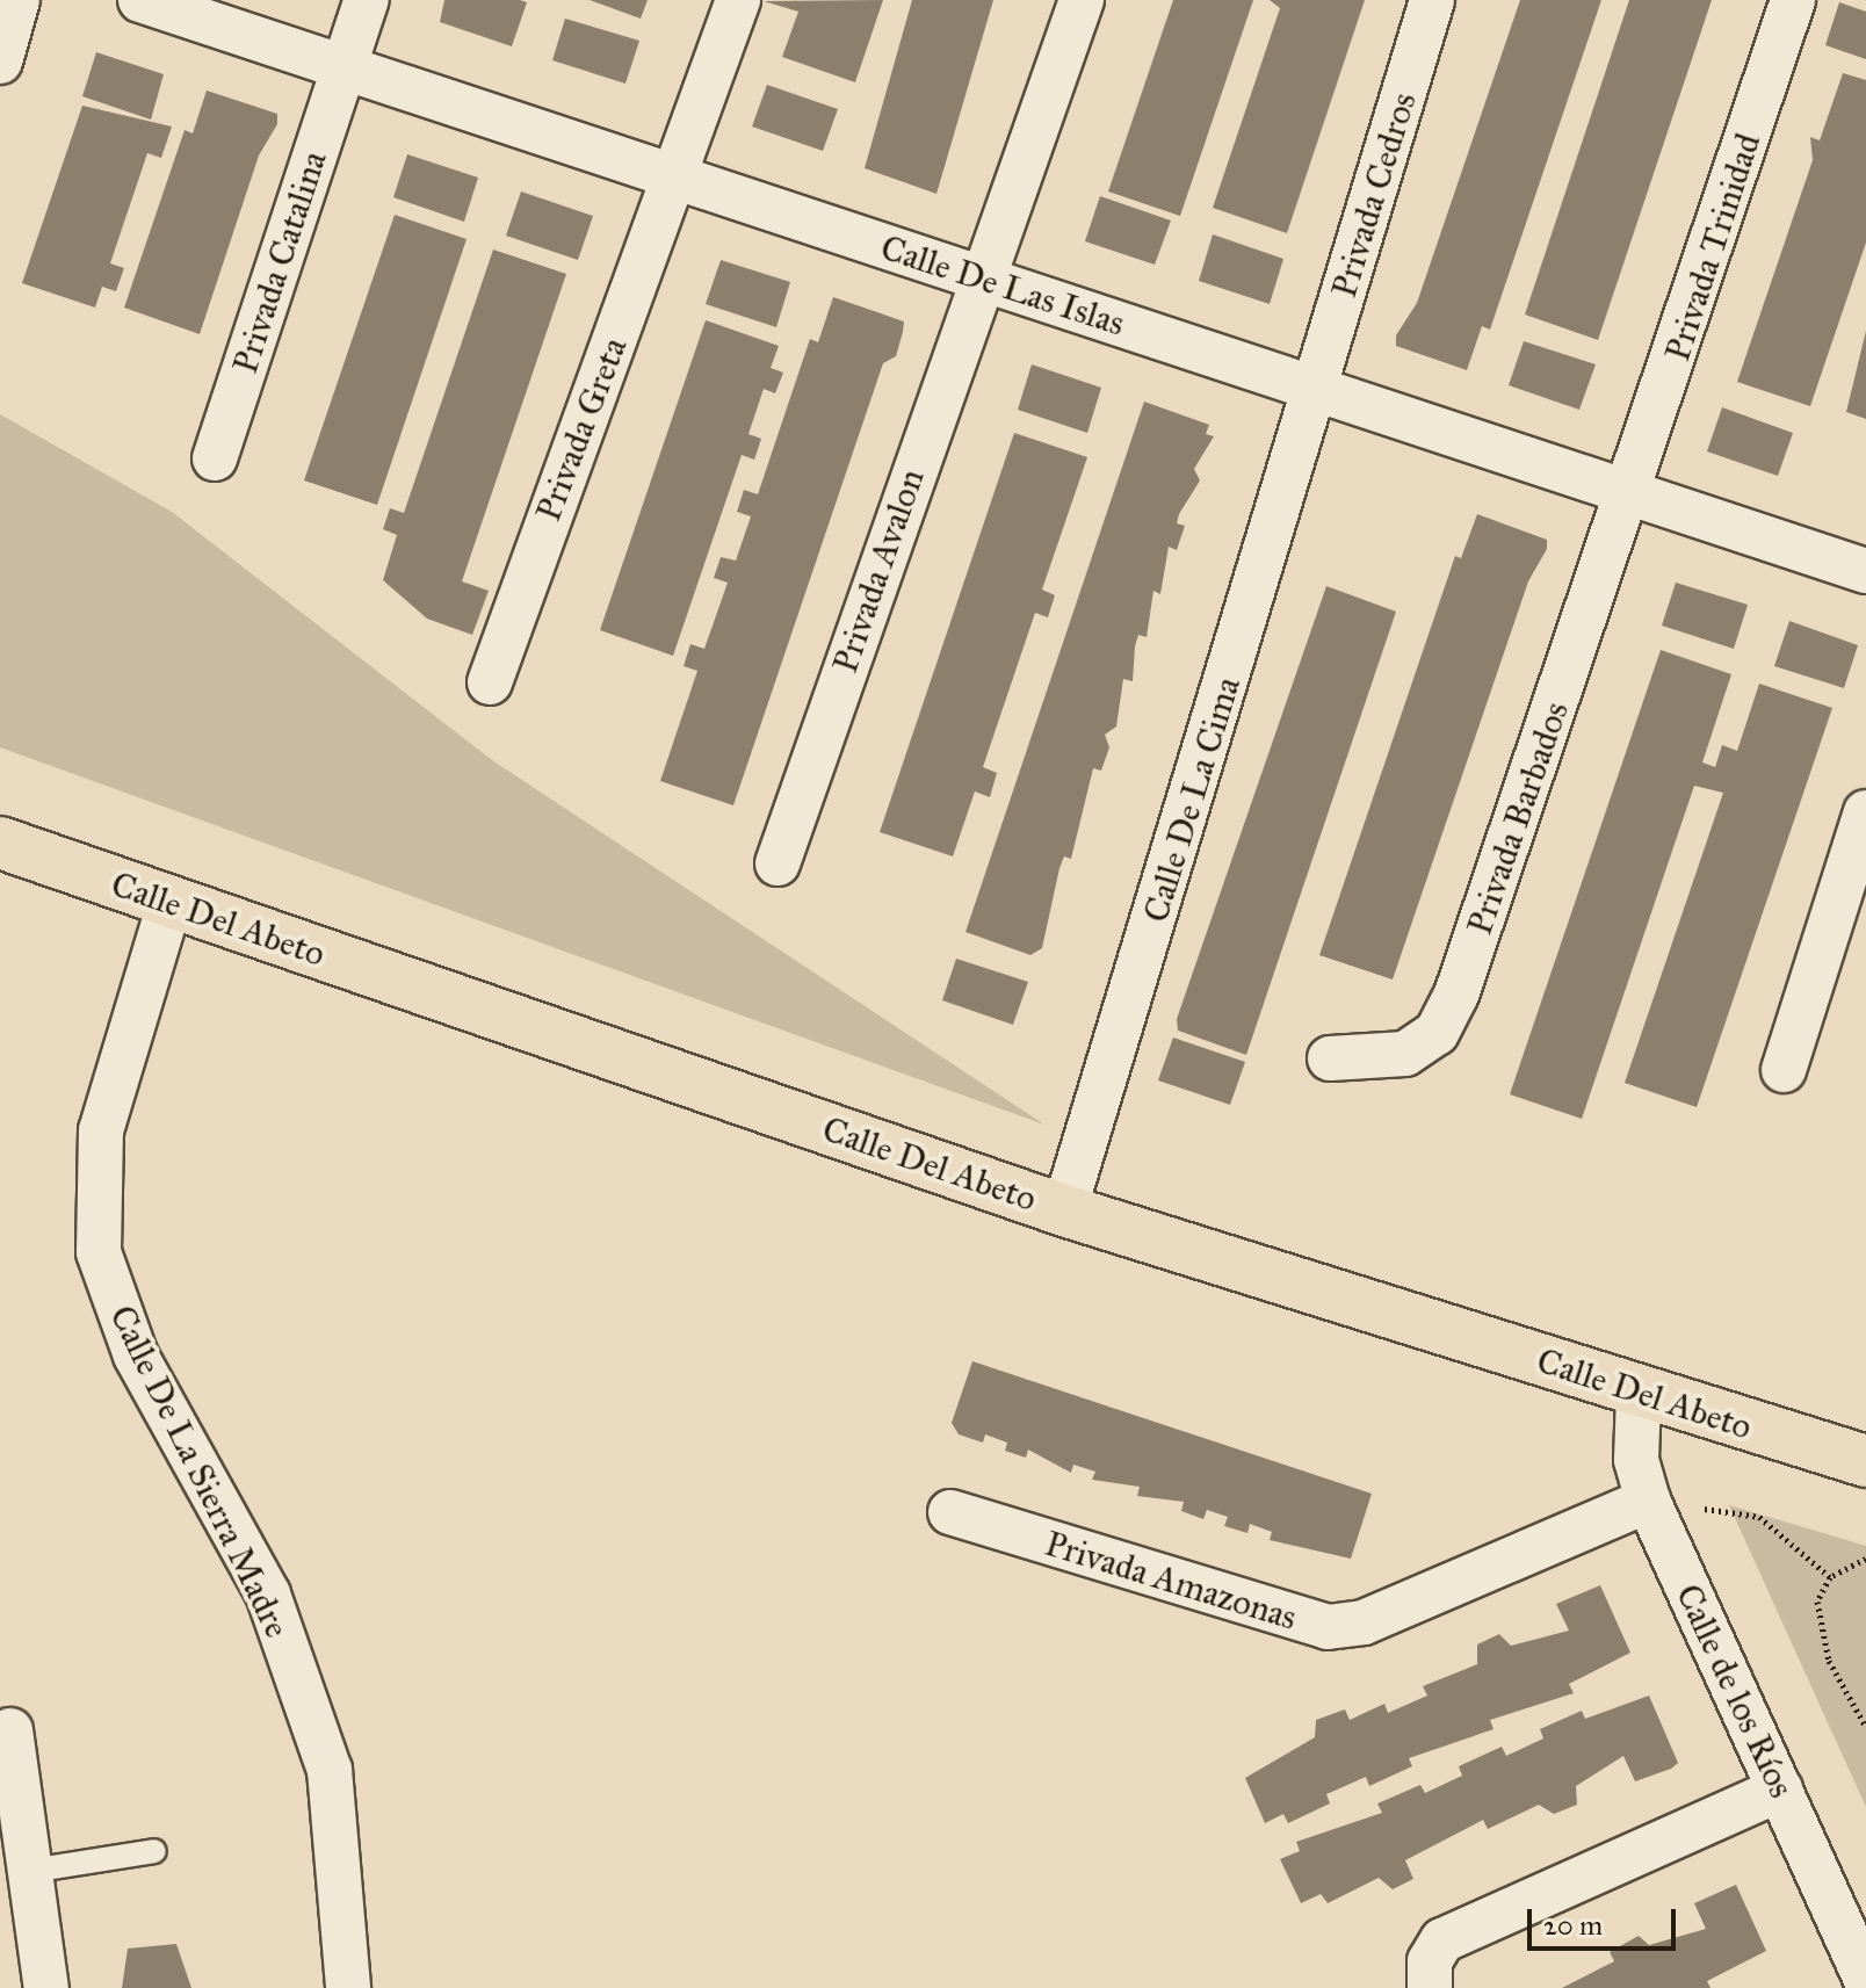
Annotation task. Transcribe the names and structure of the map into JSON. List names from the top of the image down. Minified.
{"streets":{"main road":["Calle Del Abeto"],"street":["Privada Cedros","Privada Trinidad","Privada Catalina","Calle De Las Islas","Privada Greta","Privada Avalon","Calle De La Cima","Privada Barbados","Calle De La Sierra Madre","Privada Amazonas","Calle de los Ríos"]},"crossings":[["Privada Cedros","Calle De Las Islas"],["Privada Cedros","Calle De La Cima"],["Privada Trinidad","Calle De Las Islas"],["Privada Trinidad","Privada Barbados"],["Privada Catalina","Calle De Las Islas"],["Calle De Las Islas","Privada Greta"],["Calle De Las Islas","Privada Avalon"],["Calle De Las Islas","Calle De La Cima"],["Calle De Las Islas","Privada Barbados"],["Calle De La Cima","Calle Del Abeto"],["Calle Del Abeto","Calle De La Sierra Madre"],["Calle Del Abeto","Calle de los Ríos"],["Privada Amazonas","Calle de los Ríos"]],"scale_bar":"20 m"}
